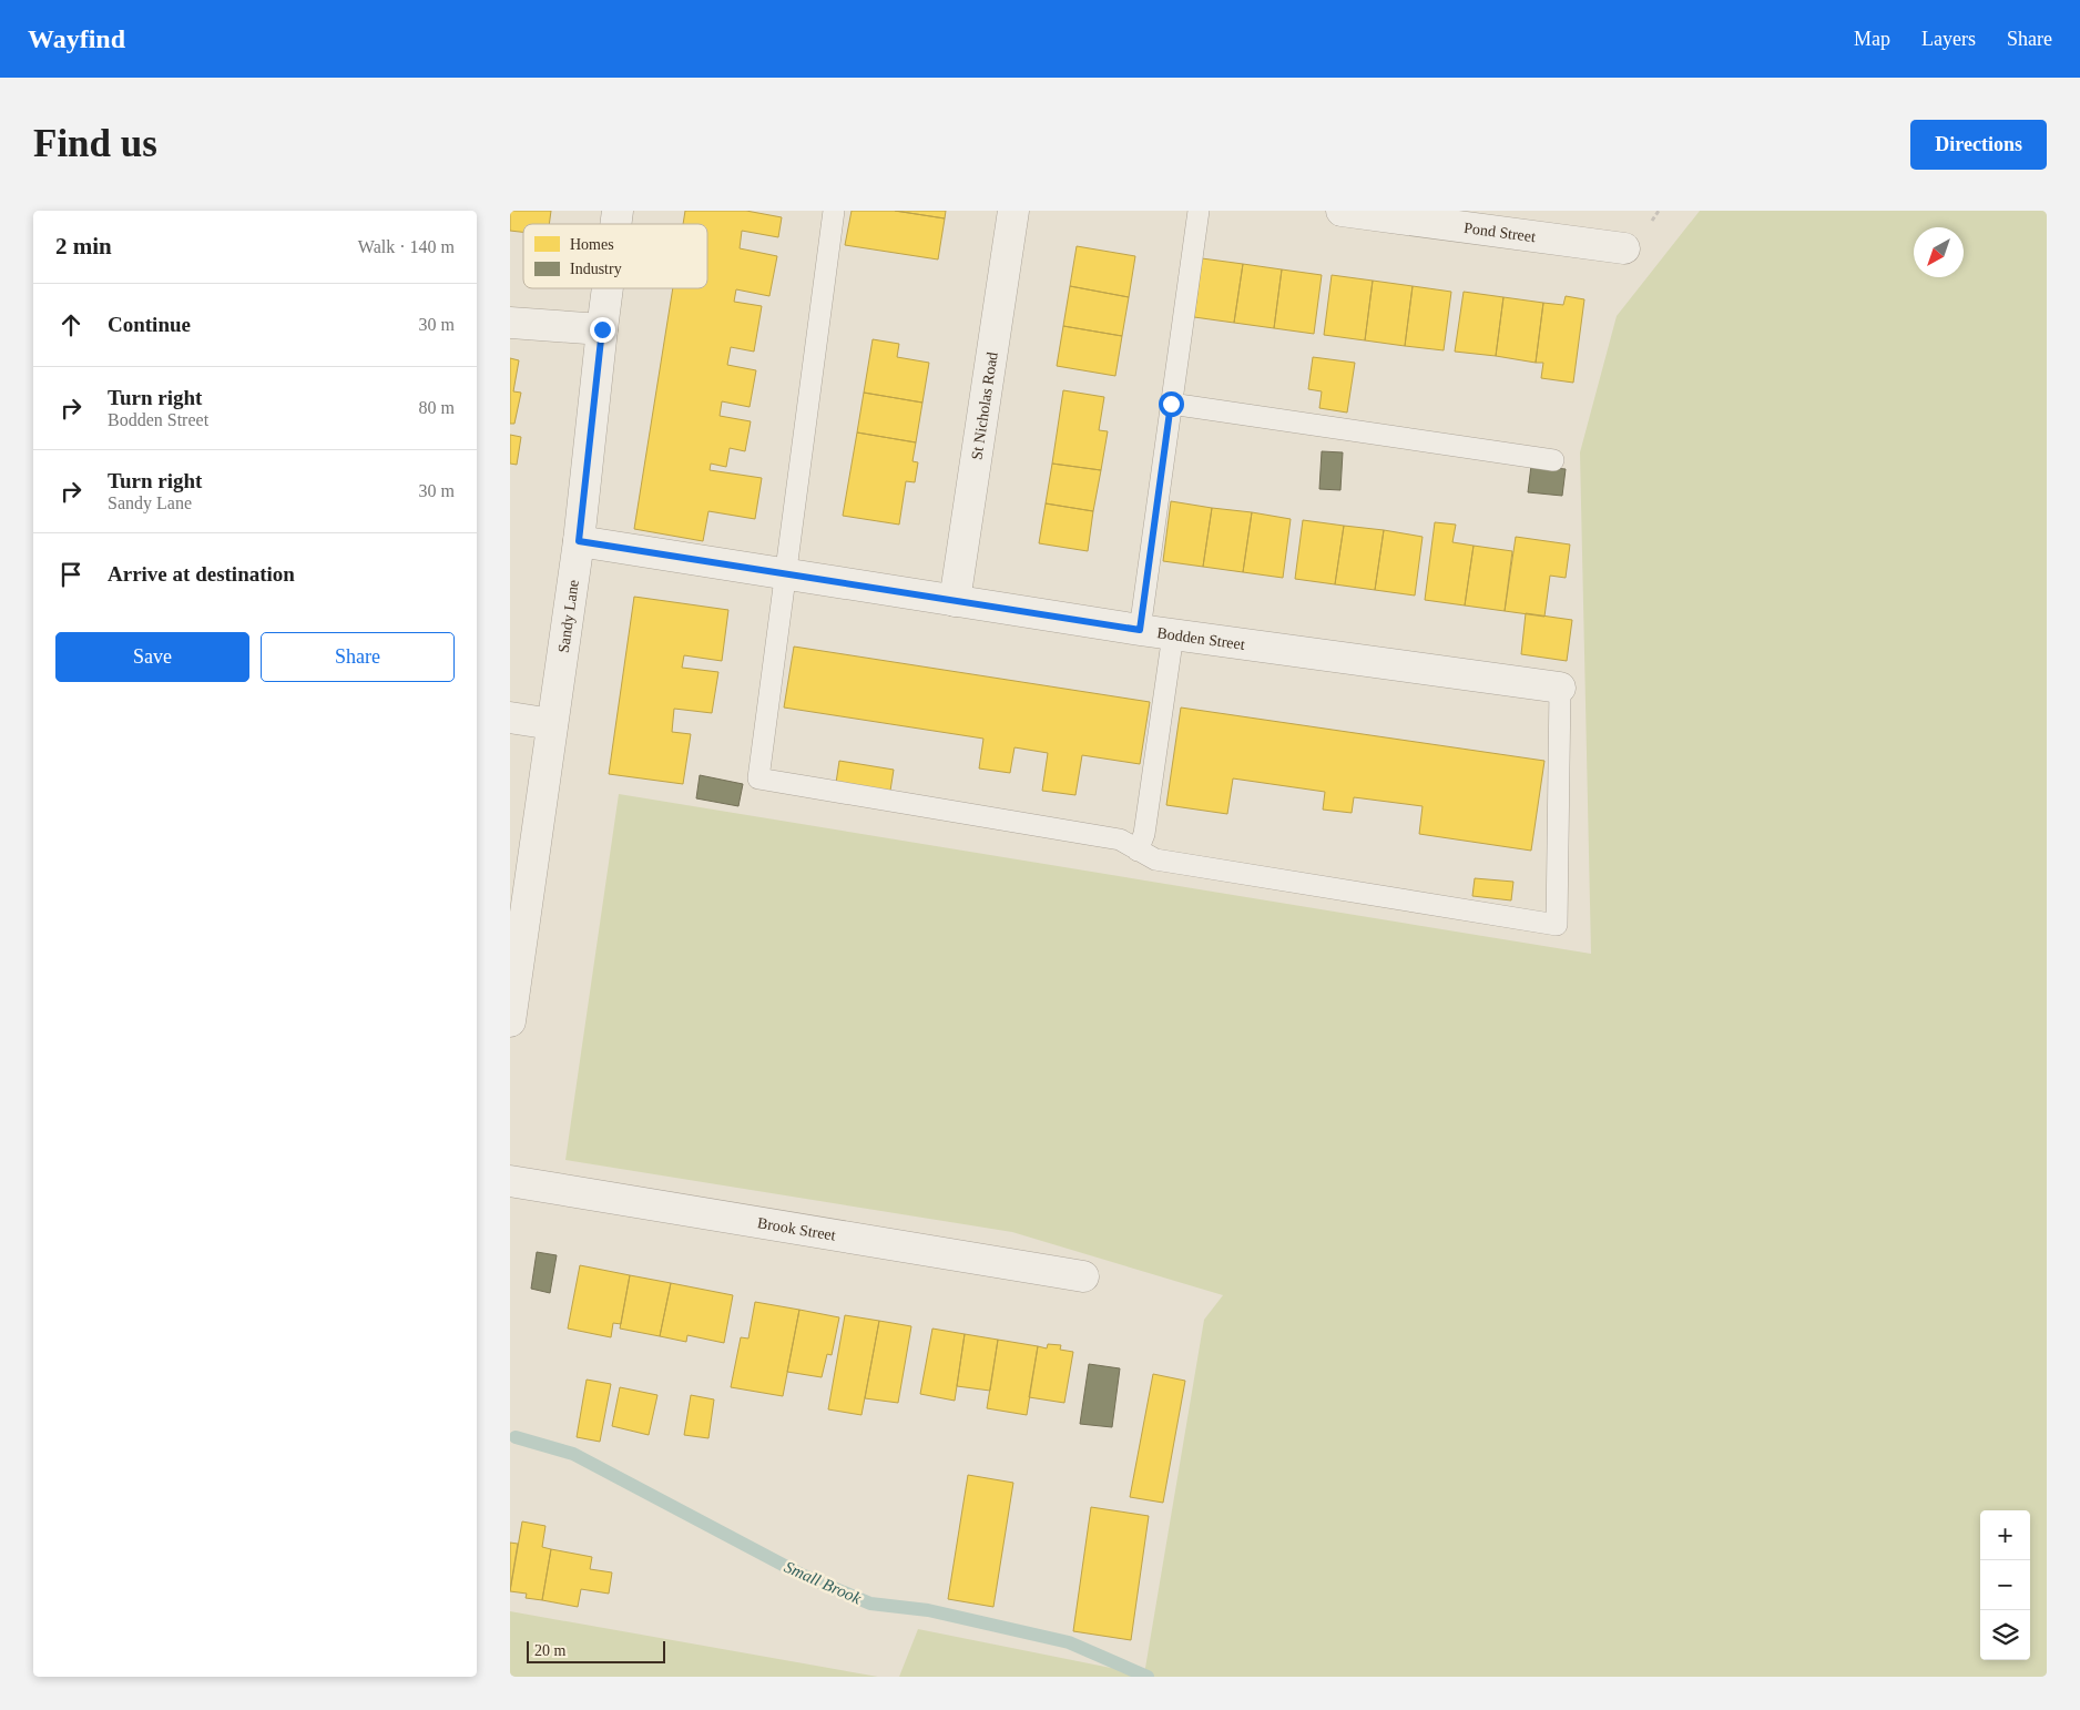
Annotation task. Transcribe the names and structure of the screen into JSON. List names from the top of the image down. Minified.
{"streets":{"street":["Pond Street","St Nicholas Road","Sandy Lane","Bodden Street","Brook Street"]},"crossings":[["St Nicholas Road","Bodden Street"],["Sandy Lane","Bodden Street"]],"water":["Small Brook"],"legend":["Homes","Industry"],"scale_bar":"20 m","north":"bottom left","page":{"header":"Wayfind","nav":["Map","Layers","Share"],"buttons":["Directions",["Save","Share"]],"title":"Find us","heading":["2 min","Walk · 140 m"],"list":[["Continue","30 m"],["Turn right","Bodden Street","80 m"],["Turn right","Sandy Lane","30 m"],"Arrive at destination"],"map_buttons":["+","−"],"scale":"20 m"}}
